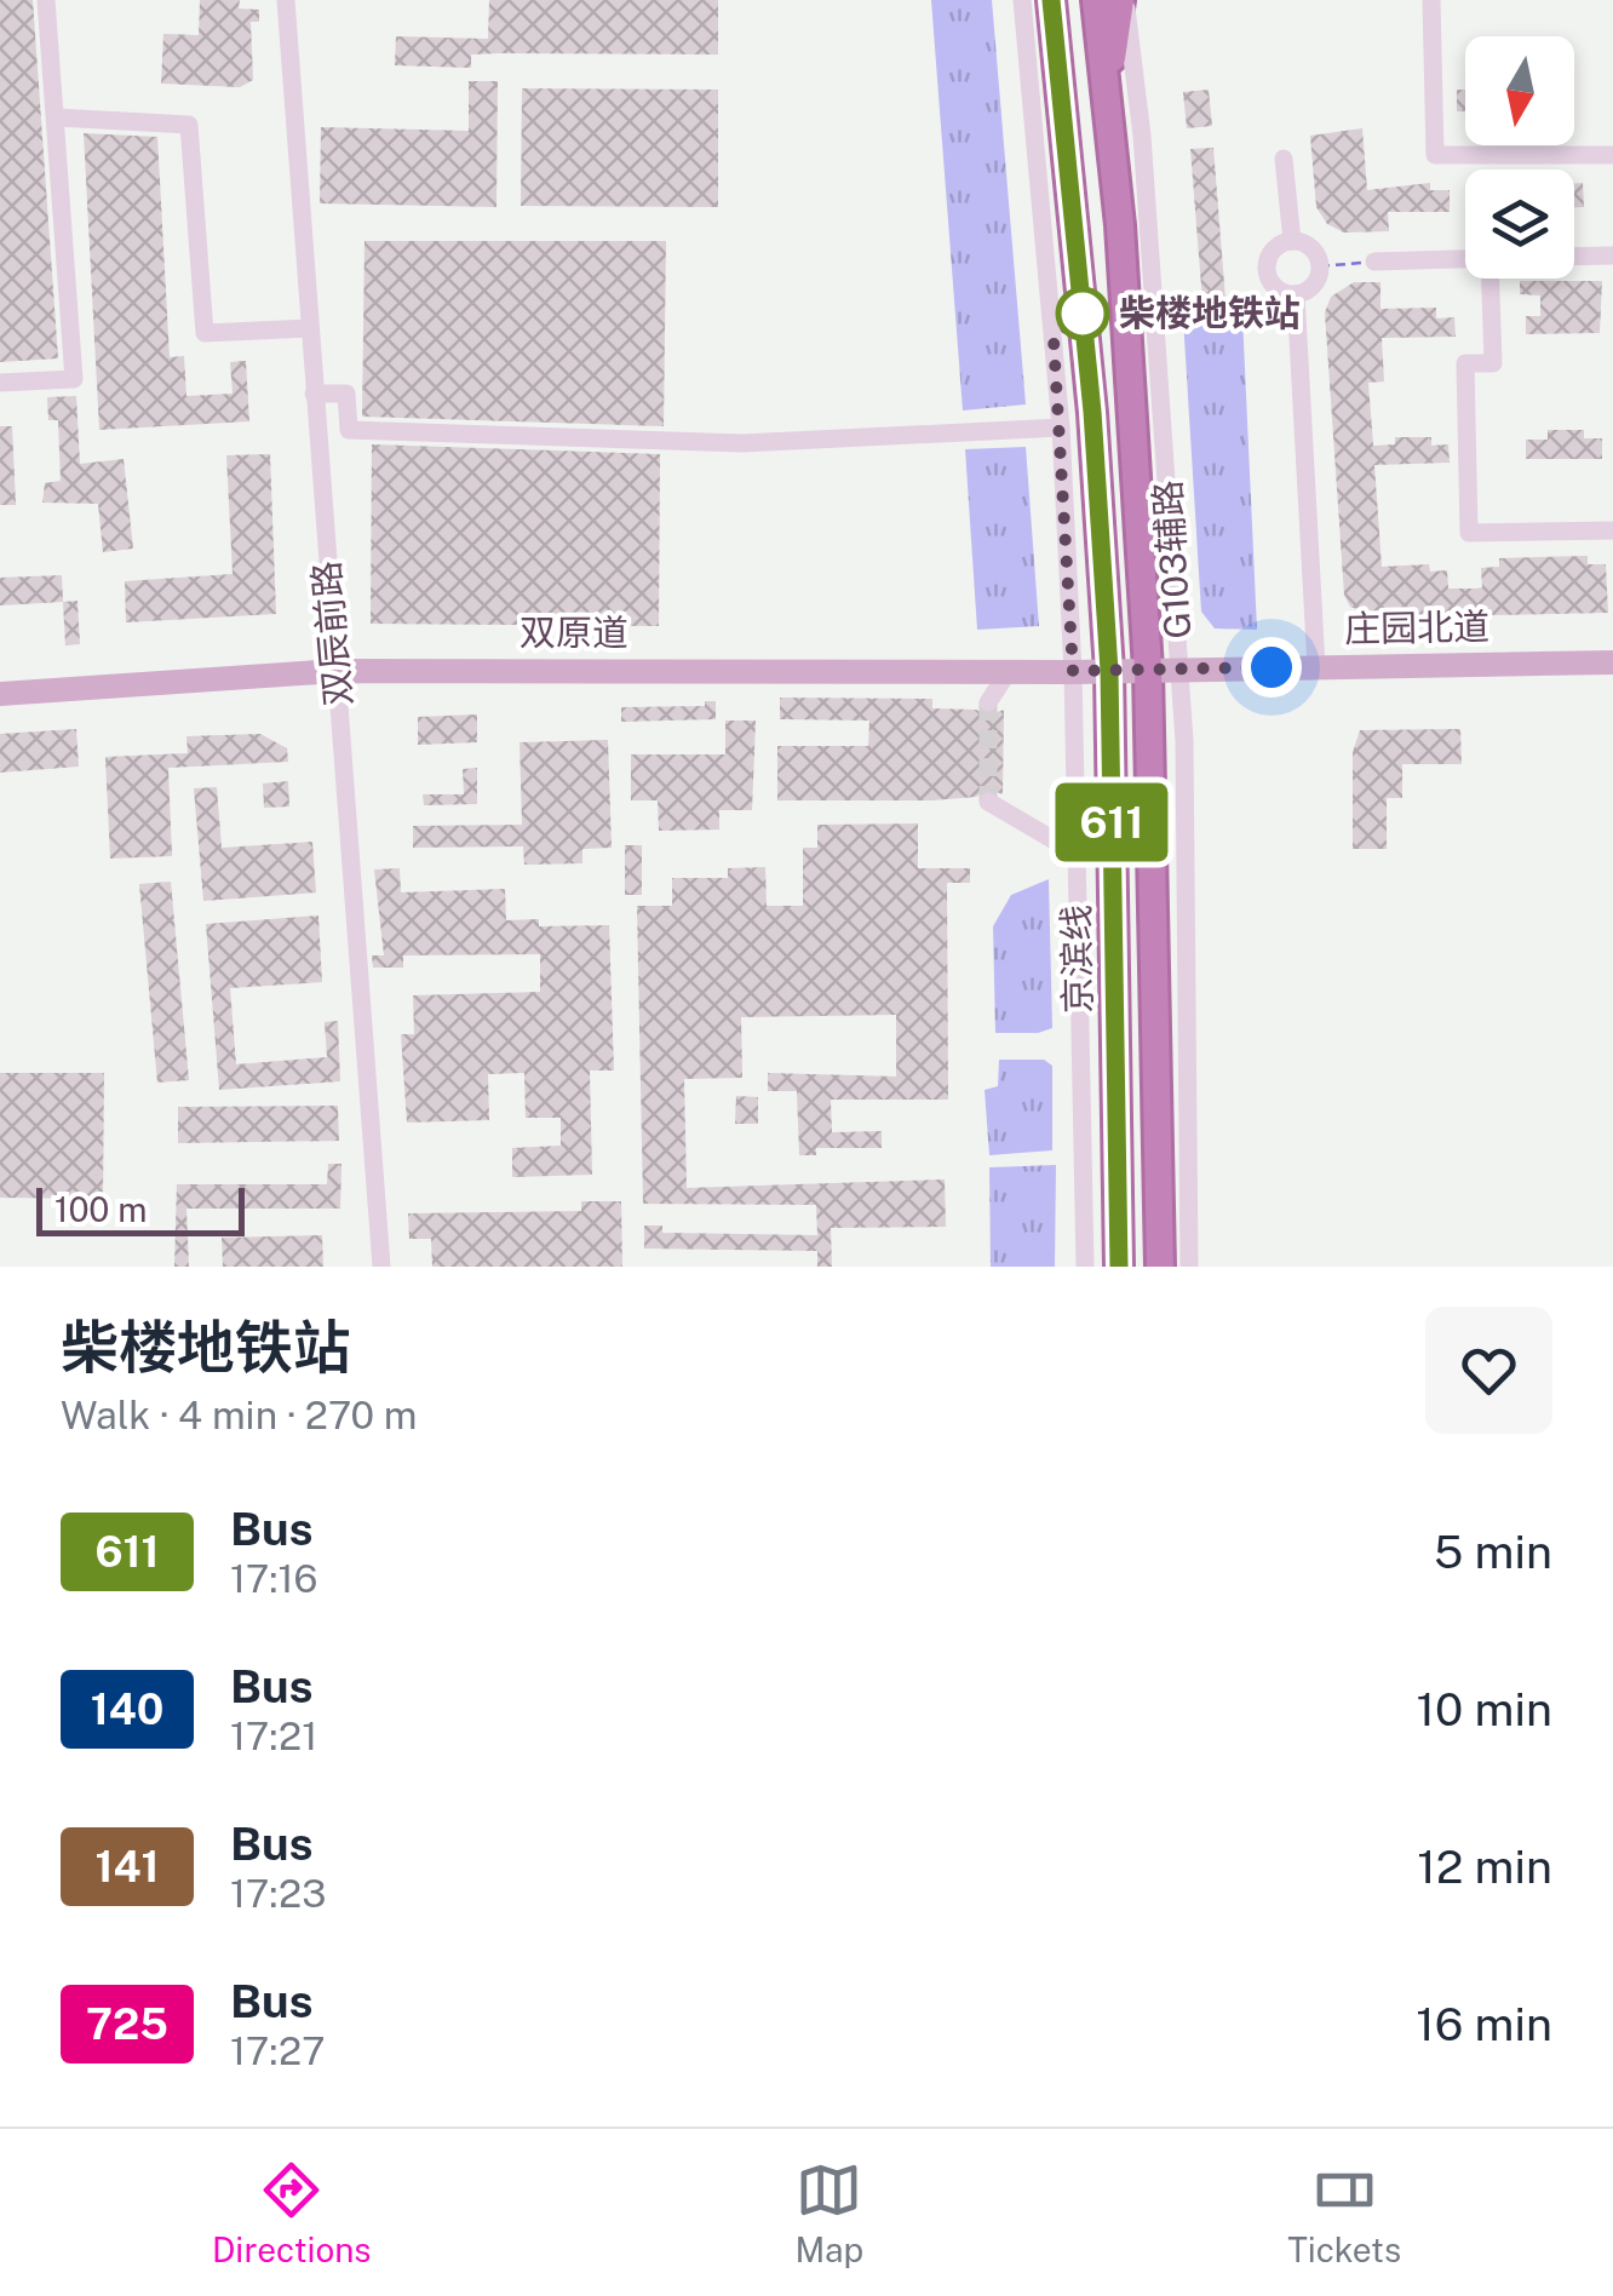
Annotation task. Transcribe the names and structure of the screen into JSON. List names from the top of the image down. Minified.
{"streets":{"highway":["京滨线"],"main road":["庄园北道","双原道"],"street":["G103辅路","双辰前路"]},"crossings":[["G103辅路","庄园北道"],["庄园北道","双原道"],["庄园北道","京滨线"],["双辰前路","双原道"],["双原道","京滨线"]],"places":["柴楼地铁站"],"lines":["bus line 611"],"scale_bar":"100 m","north":"bottom","page":{"on_map":"611","scale":"100 m","heading":["柴楼地铁站","Walk · 4 min · 270 m"],"list":[{"mark":"611","name":"Bus","note":"17:16","value":"5 min"},{"mark":"140","name":"Bus","note":"17:21","value":"10 min"},{"mark":"141","name":"Bus","note":"17:23","value":"12 min"},{"mark":"725","name":"Bus","note":"17:27","value":"16 min"}],"tabs":["Directions","Map","Tickets"]}}
